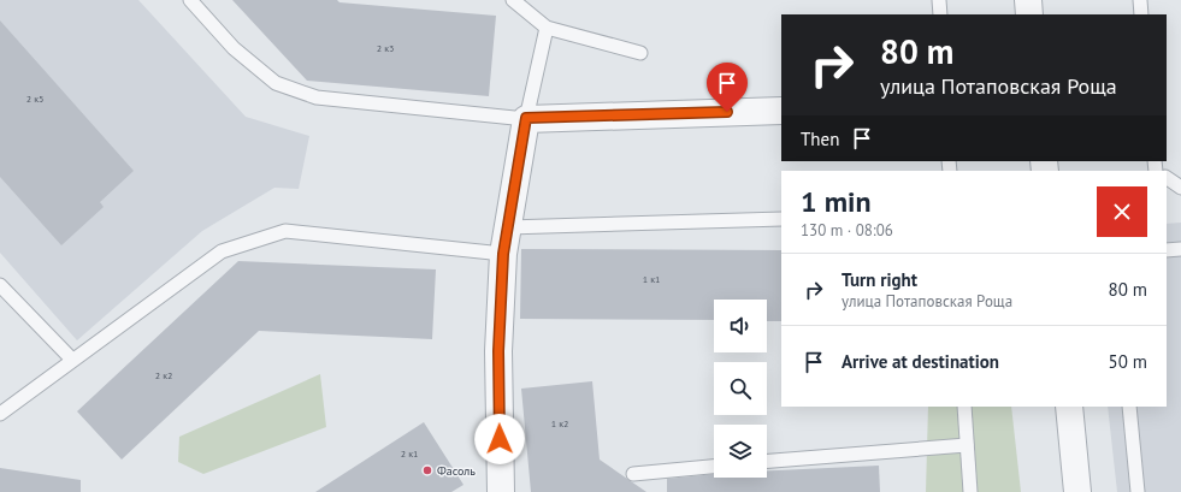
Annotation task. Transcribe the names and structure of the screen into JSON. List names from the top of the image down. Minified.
{"places":["Фасоль"],"house_numbers":["2 к3","2 к5","1 к1","2 к2","1 к2","2 к1"],"page":{"turn":["80 m","улица Потаповская Роща"],"then":"Then","heading":["1 min","130 m · 08:06"],"list":[{"name":"Turn right","note":"улица Потаповская Роща","value":"80 m"},{"name":"Arrive at destination","value":"50 m"}]}}
